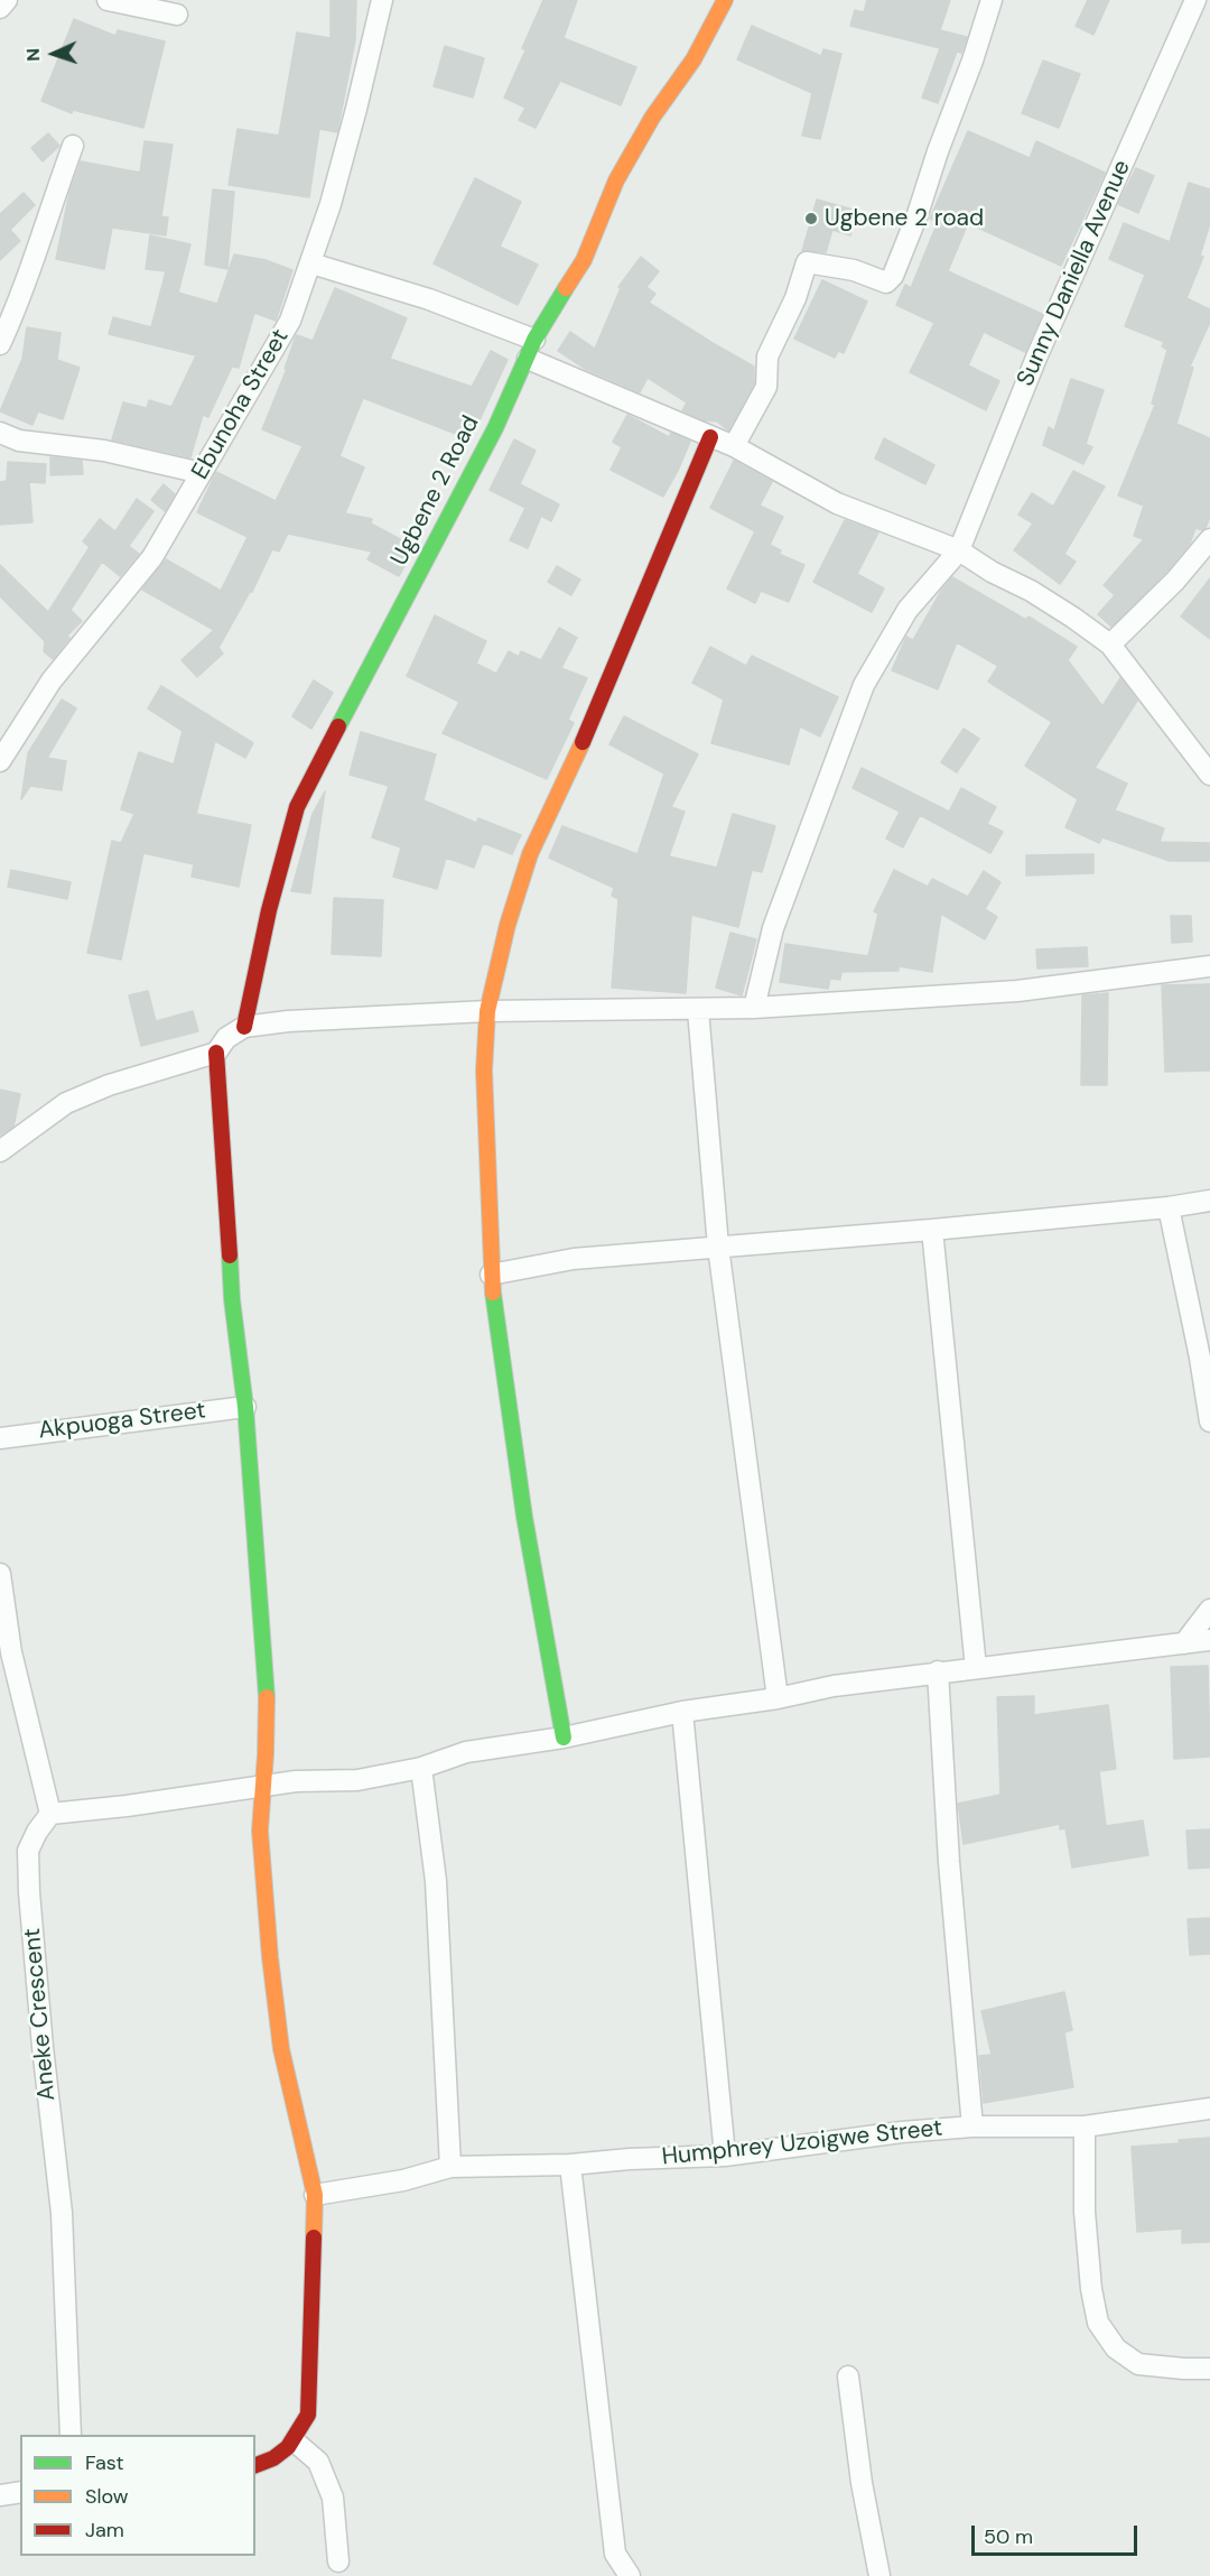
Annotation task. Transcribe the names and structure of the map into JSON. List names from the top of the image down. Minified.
{"streets":{"street":["Sunny Daniella Avenue","Ebunoha Street","Ugbene 2 Road","Akpuoga Street","Aneke Crescent","Humphrey Uzoigwe Street"]},"places":["Ugbene 2 road"],"legend":["Fast","Slow","Jam"],"scale_bar":"50 m","north":"left"}
